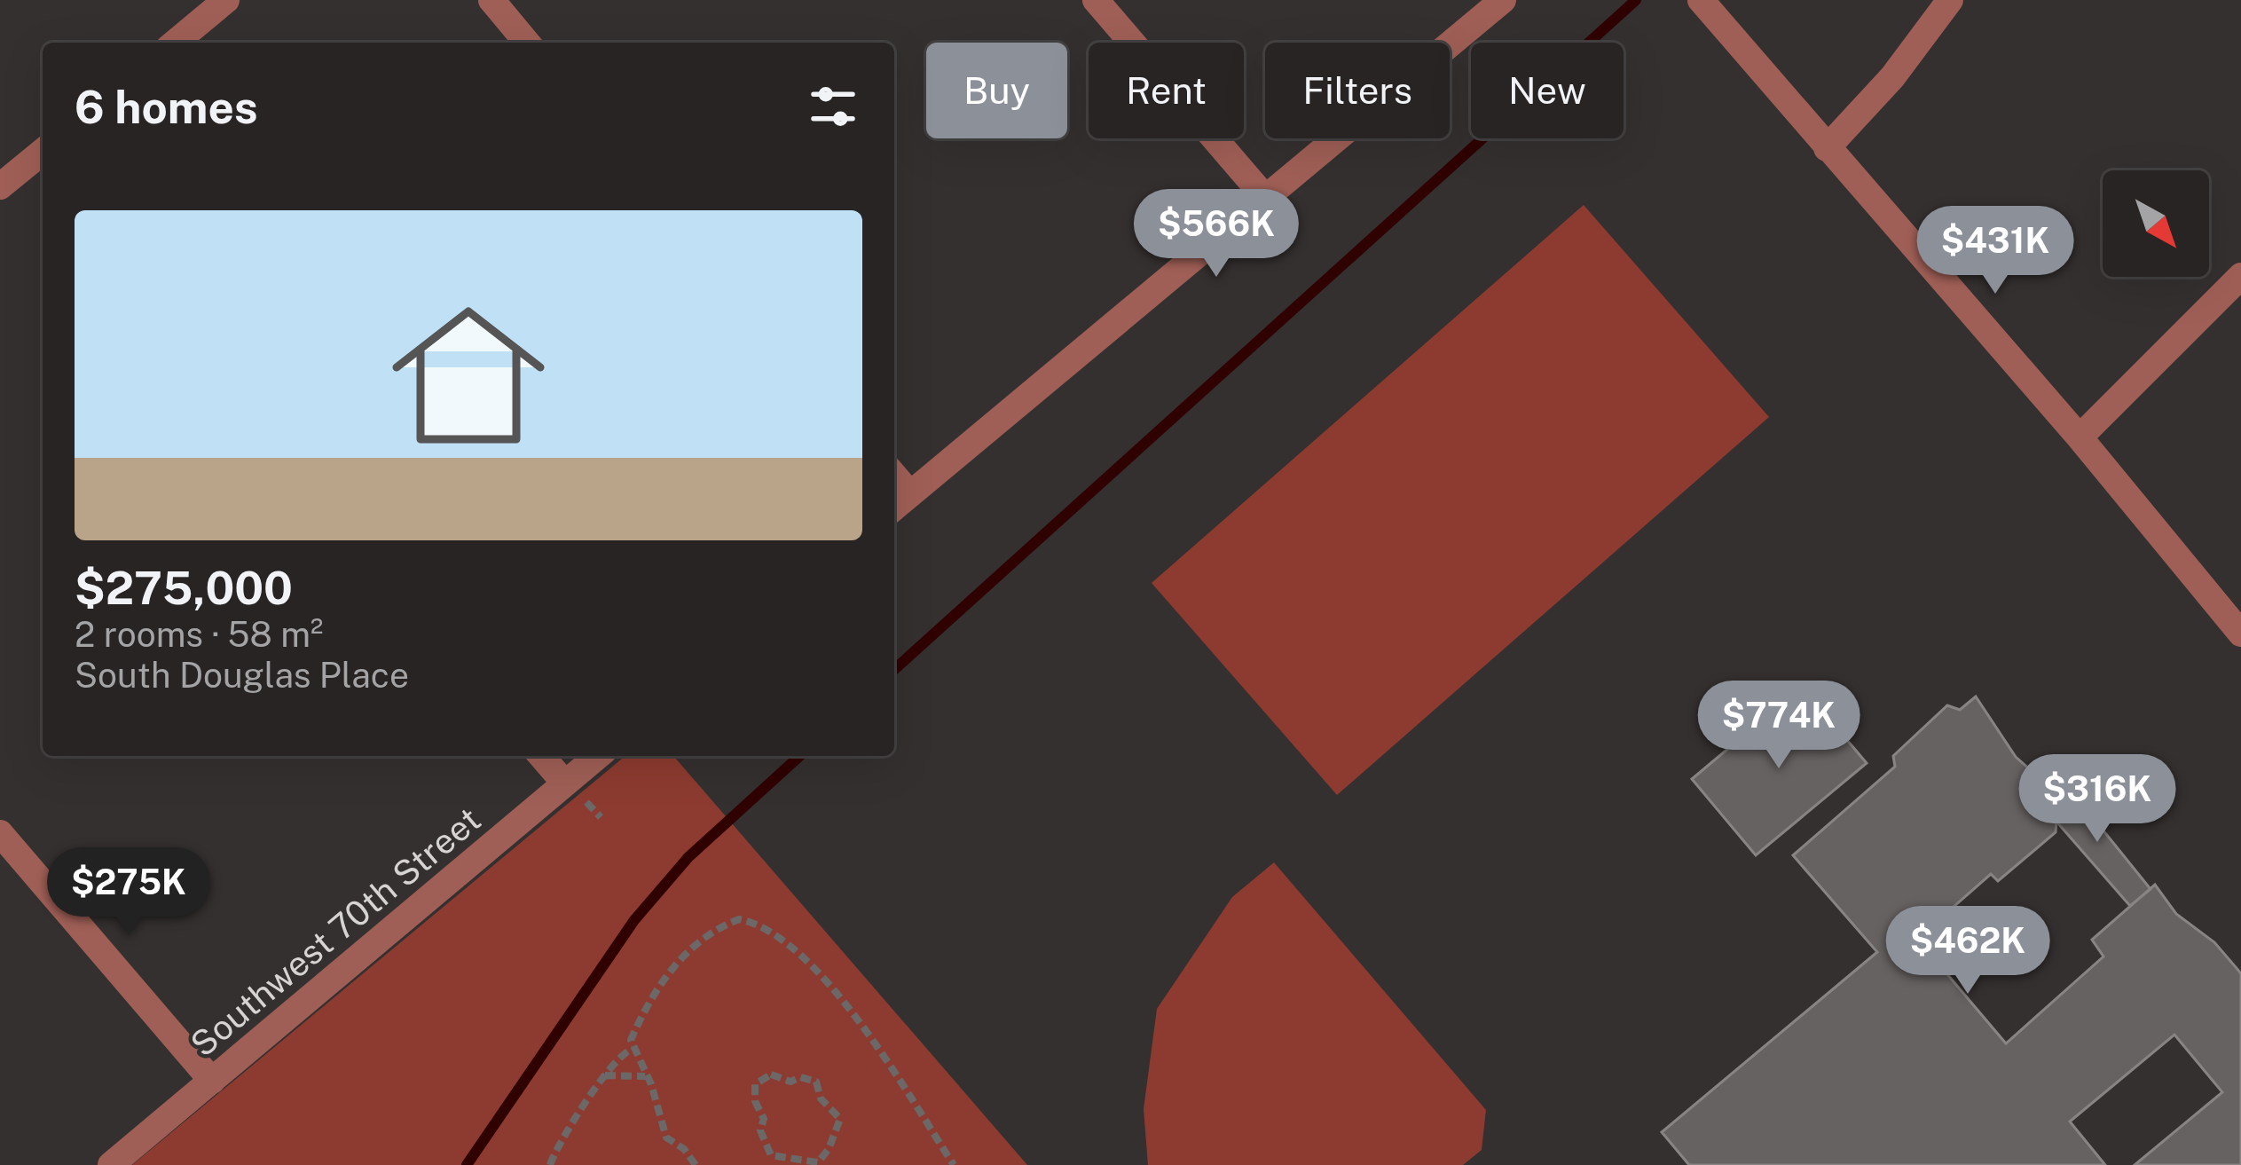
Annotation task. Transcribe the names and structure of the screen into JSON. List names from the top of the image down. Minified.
{"streets":{"street":["Southwest 70th Street"]},"north":"bottom right","page":{"chip":["Buy","Rent","Filters","New"],"heading":"6 homes","list":[{"name":"$275,000","note":"2 rooms · 58 m² · South Douglas Place"}],"price":["$566K","$431K","$774K","$316K","$275K","$462K"]}}
